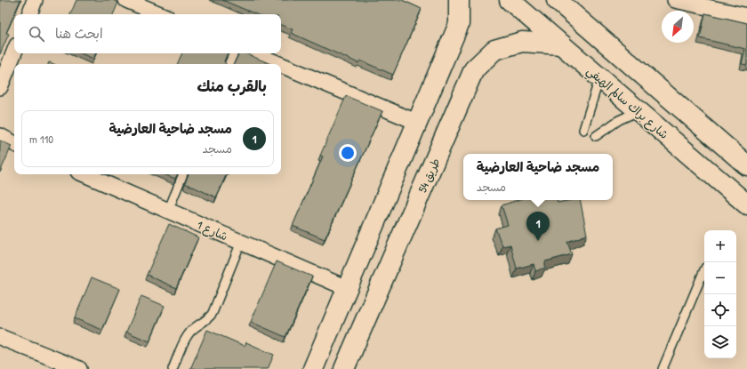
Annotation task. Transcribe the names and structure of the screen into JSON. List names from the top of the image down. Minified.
{"streets":{"street":["شارع براك سالم الهيفي","طريق 54","شارع 1"]},"crossings":[["شارع براك سالم الهيفي","طريق 54"]],"north":"bottom left","page":{"search":"ابحث هنا","heading":"بالقرب منك","list":[{"mark":"1","name":"مسجد ضاحية العارضية","note":"مسجد","value":"110 m"}],"popup":["مسجد ضاحية العارضية","مسجد"],"pins":"1","map_buttons":["+","−"]}}
